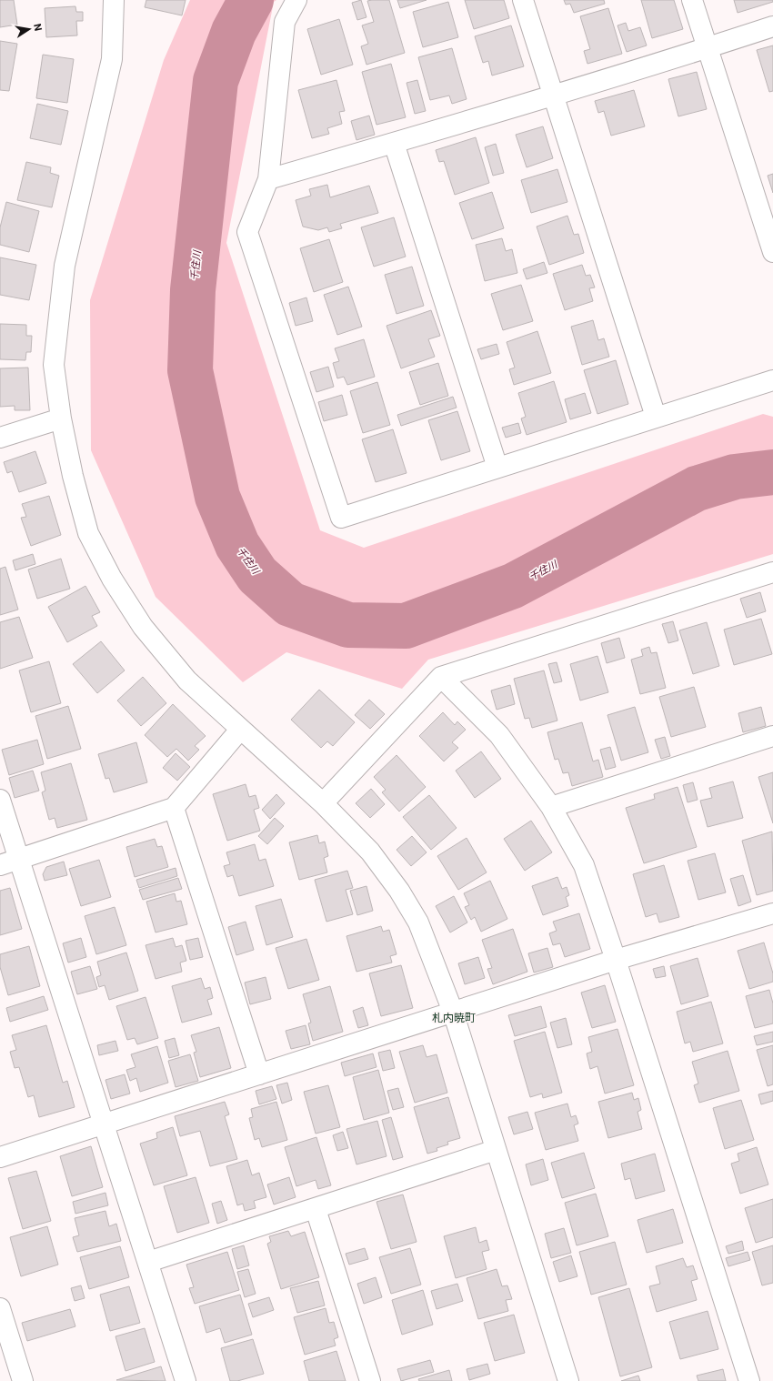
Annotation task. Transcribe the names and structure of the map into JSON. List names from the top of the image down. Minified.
{"districts":["札内暁町"],"water":["千住川"],"north":"right"}
